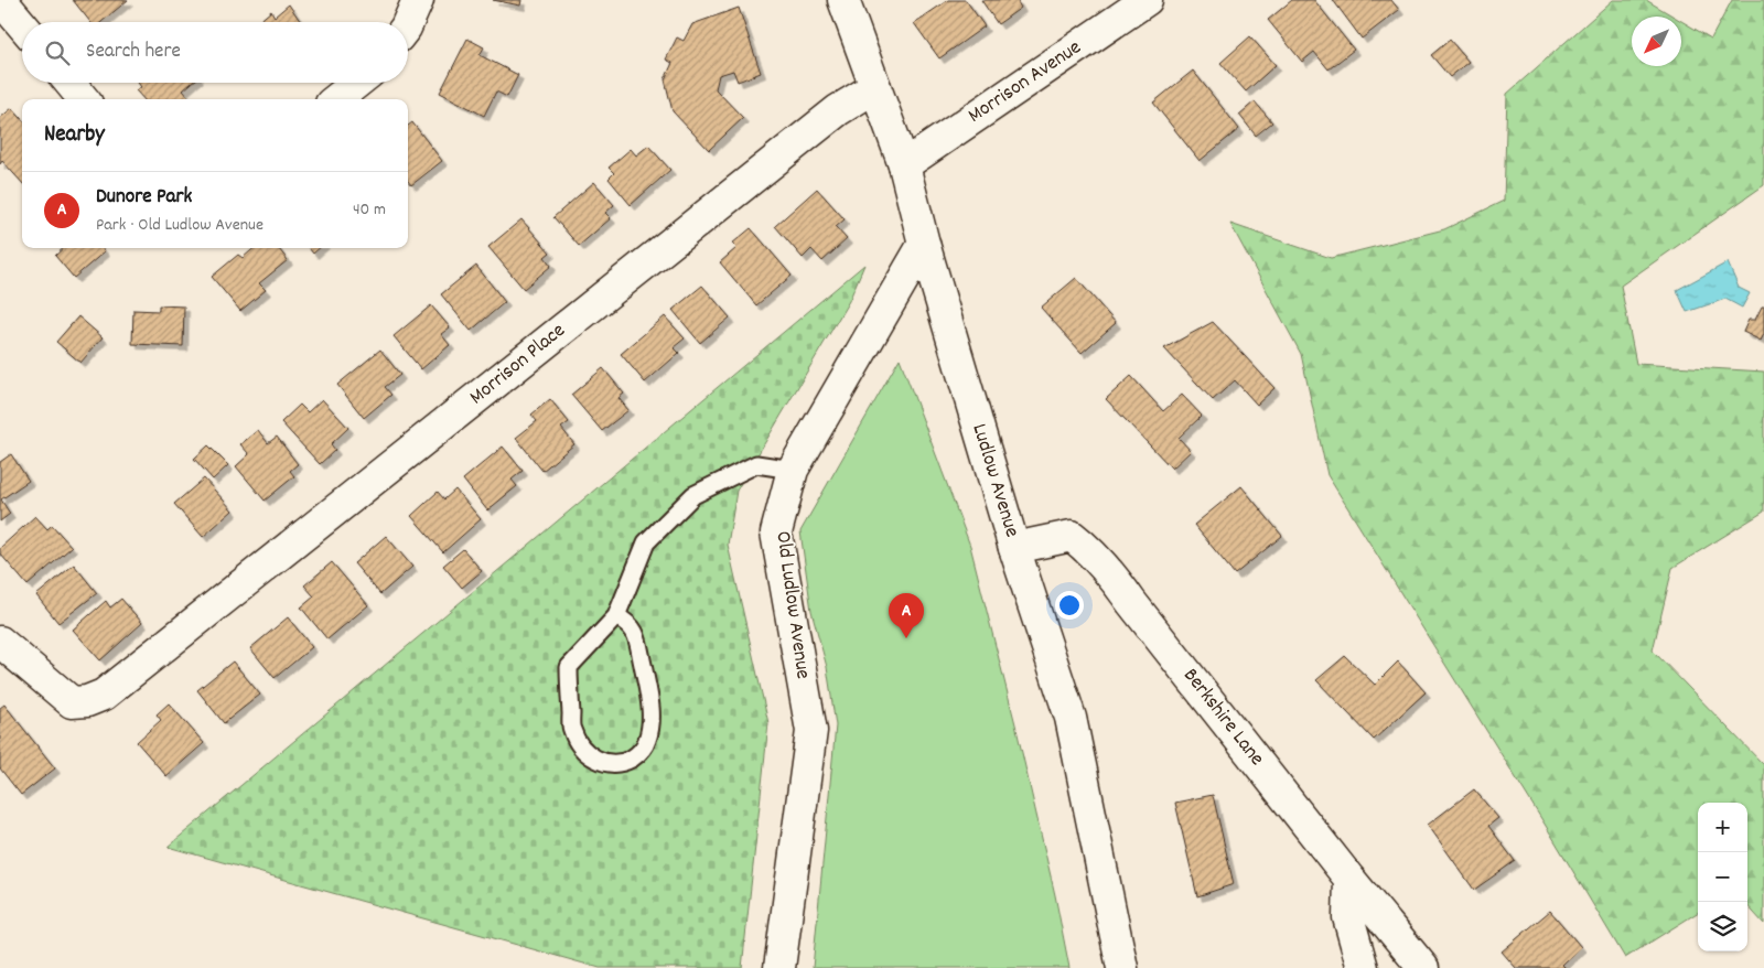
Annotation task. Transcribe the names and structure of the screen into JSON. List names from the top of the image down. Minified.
{"streets":{"street":["Morrison Avenue","Morrison Place","Ludlow Avenue","Old Ludlow Avenue","Berkshire Lane"]},"crossings":[["Morrison Avenue","Ludlow Avenue"],["Morrison Place","Ludlow Avenue"],["Ludlow Avenue","Old Ludlow Avenue"],["Ludlow Avenue","Berkshire Lane"]],"north":"bottom left","page":{"search":"Search here","heading":"Nearby","list":[{"mark":"A","name":"Dunore Park","note":"Park · Old Ludlow Avenue","value":"40 m"}],"pins":"A","map_buttons":["+","−"]}}
